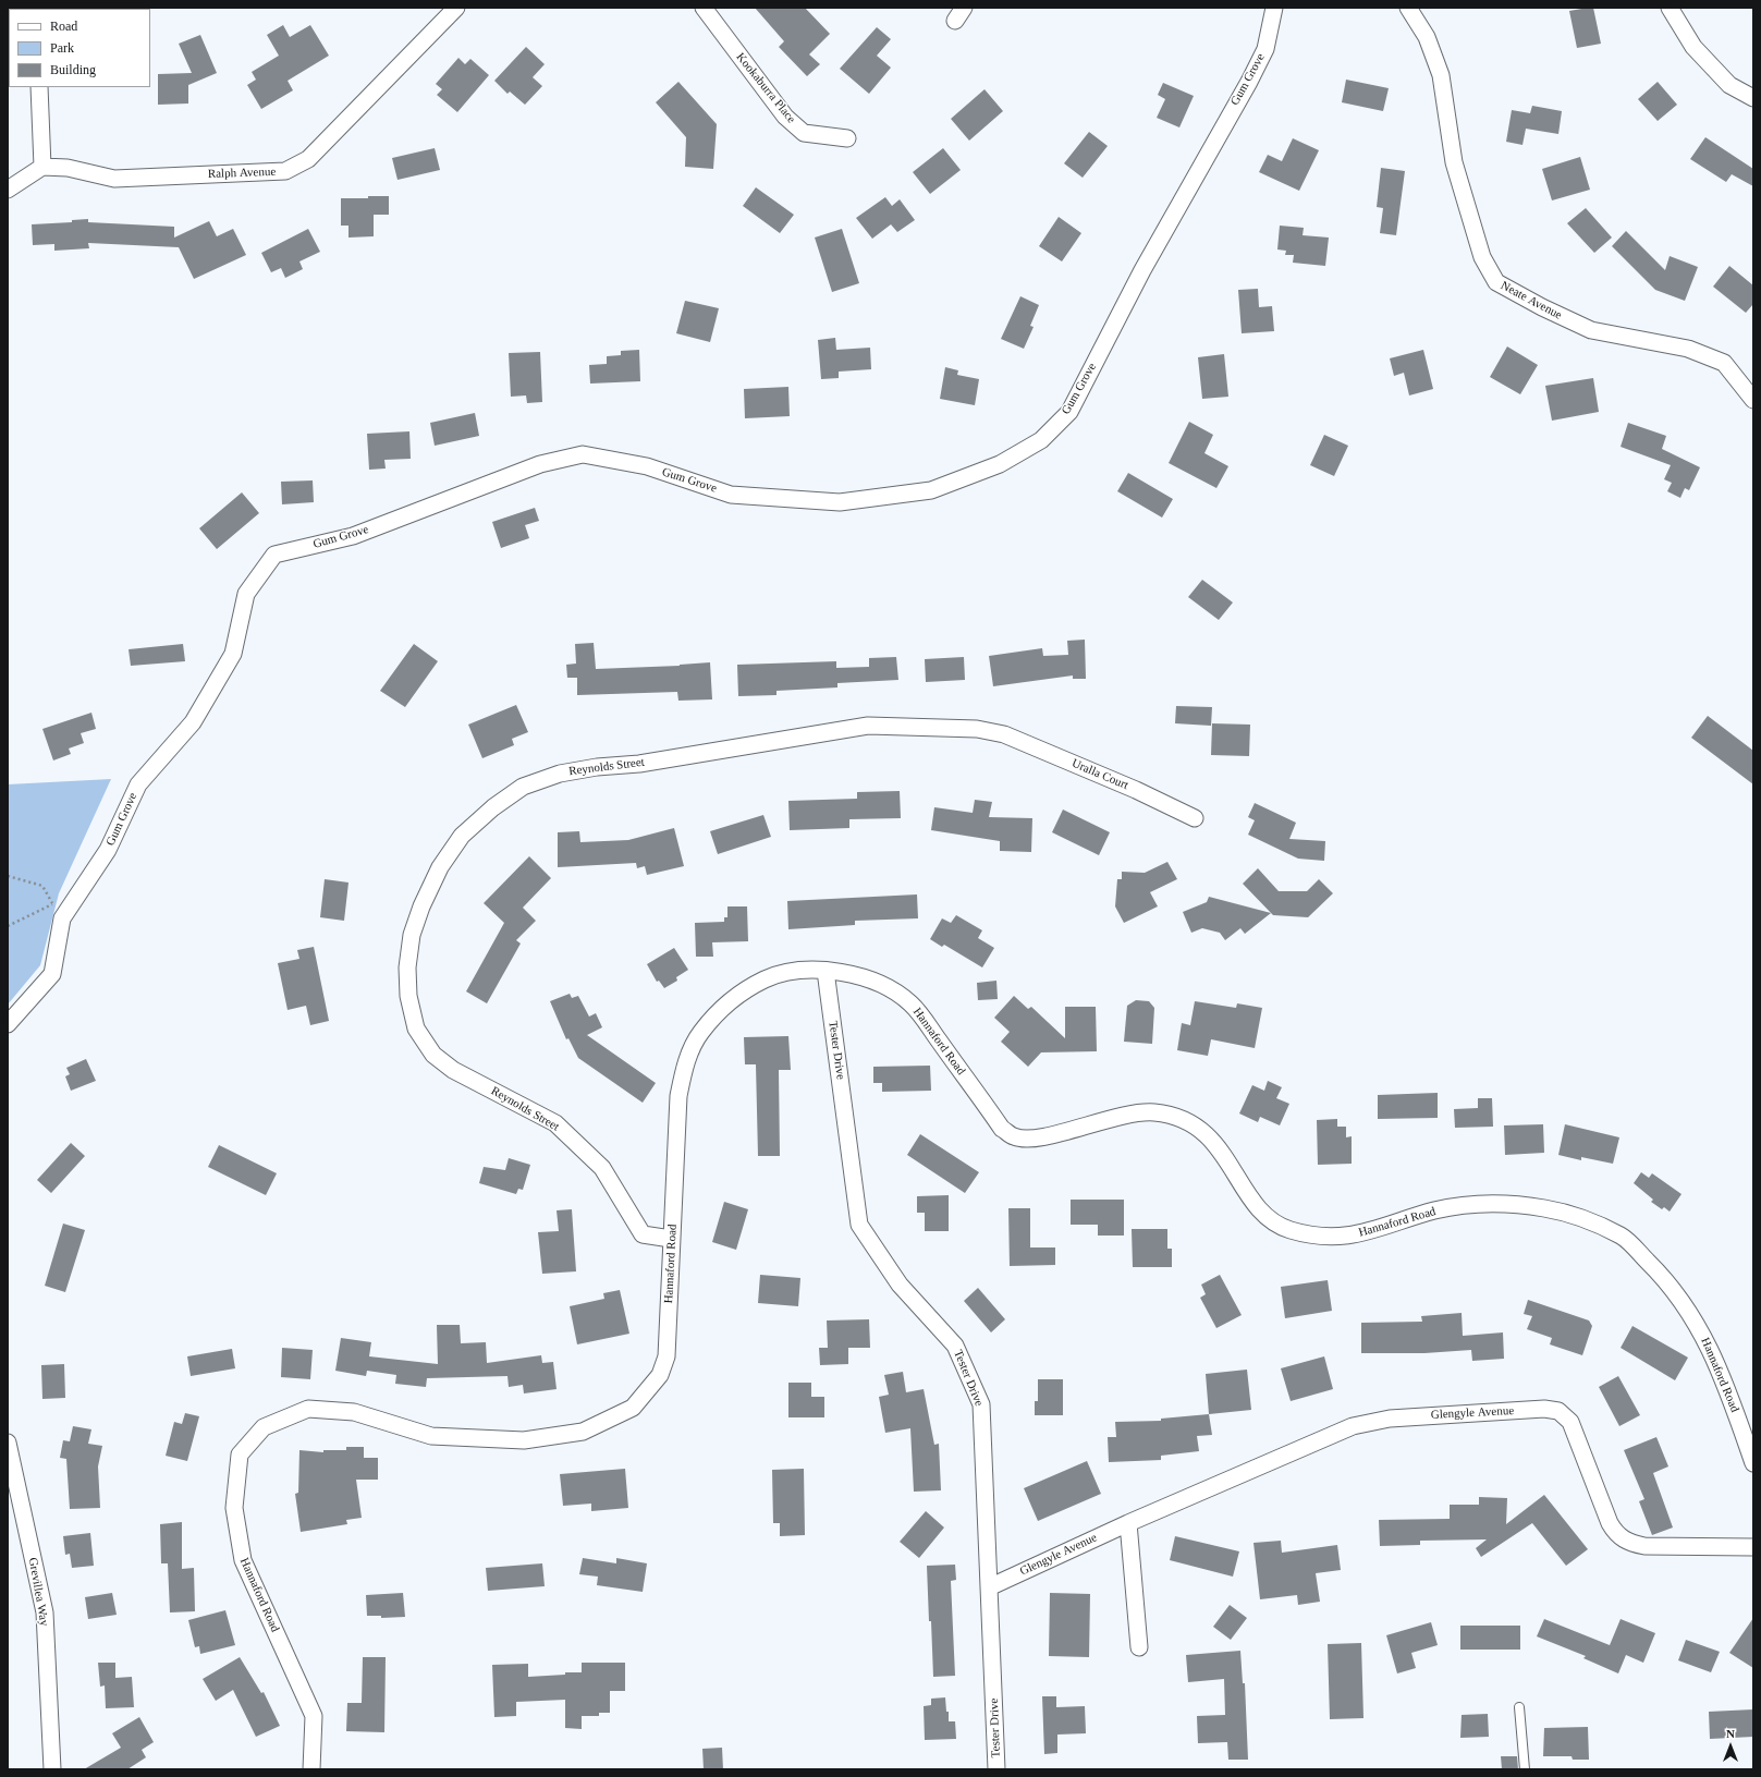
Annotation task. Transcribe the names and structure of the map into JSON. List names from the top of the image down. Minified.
{"streets":{"street":["Gum Grove","Kookaburra Place","Ralph Avenue","Neate Avenue","Reynolds Street","Uralla Court","Hannaford Road","Tester Drive","Glengyle Avenue","Grevillea Way"]},"crossings":[["Reynolds Street","Uralla Court"],["Reynolds Street","Hannaford Road"],["Hannaford Road","Tester Drive"],["Tester Drive","Glengyle Avenue"]],"legend":["Road","Park","Building"],"north":"top"}
